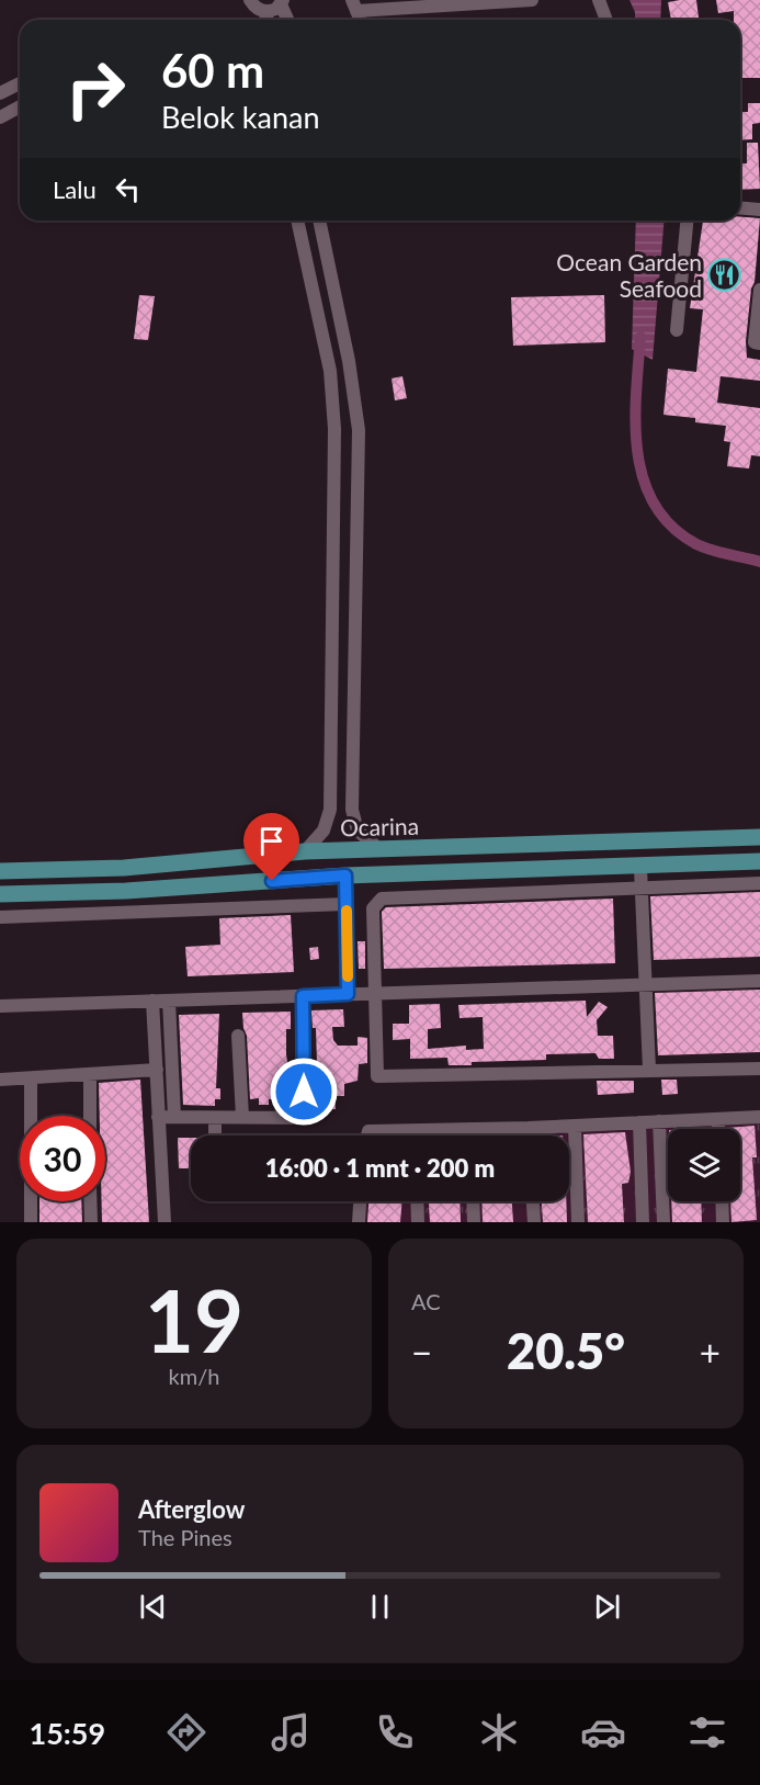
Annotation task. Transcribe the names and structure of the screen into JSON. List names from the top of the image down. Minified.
{"streets":{"main road":["Ocarina"]},"places":{"restaurant":["Ocean Garden Seafood"]},"page":{"turn":["60 m","Belok kanan"],"then":"Lalu","limit":"30","trip":"16:00 · 1 mnt · 200 m","tile":[["19","km/h"],"AC"],"heat":["−","20.5°","+"],"song":["Afterglow","The Pines"],"tabs":"15:59"}}
